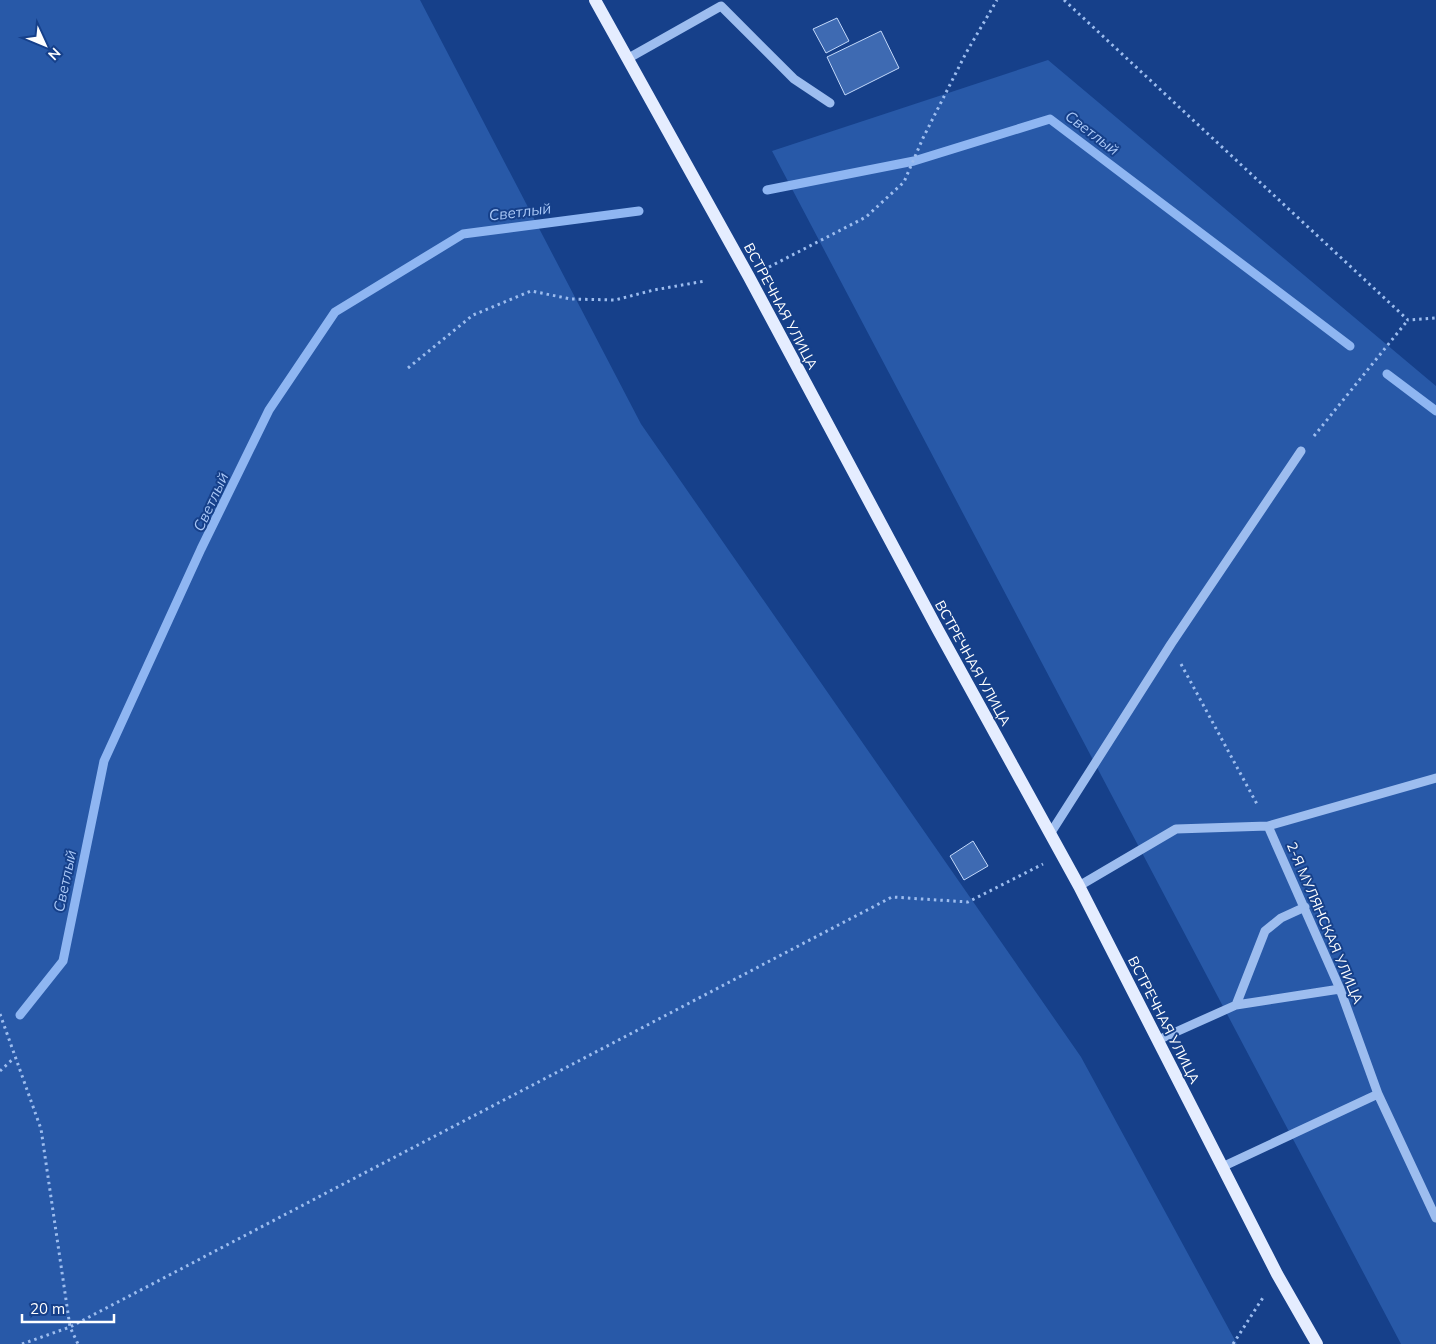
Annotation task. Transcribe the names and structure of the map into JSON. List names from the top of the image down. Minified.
{"streets":{"main road":["ВСТРЕЧНАЯ УЛИЦА"],"street":["2-Я МУЛЯНСКАЯ УЛИЦА"]},"water":["Светлый"],"scale_bar":"20 m","north":"bottom right"}
